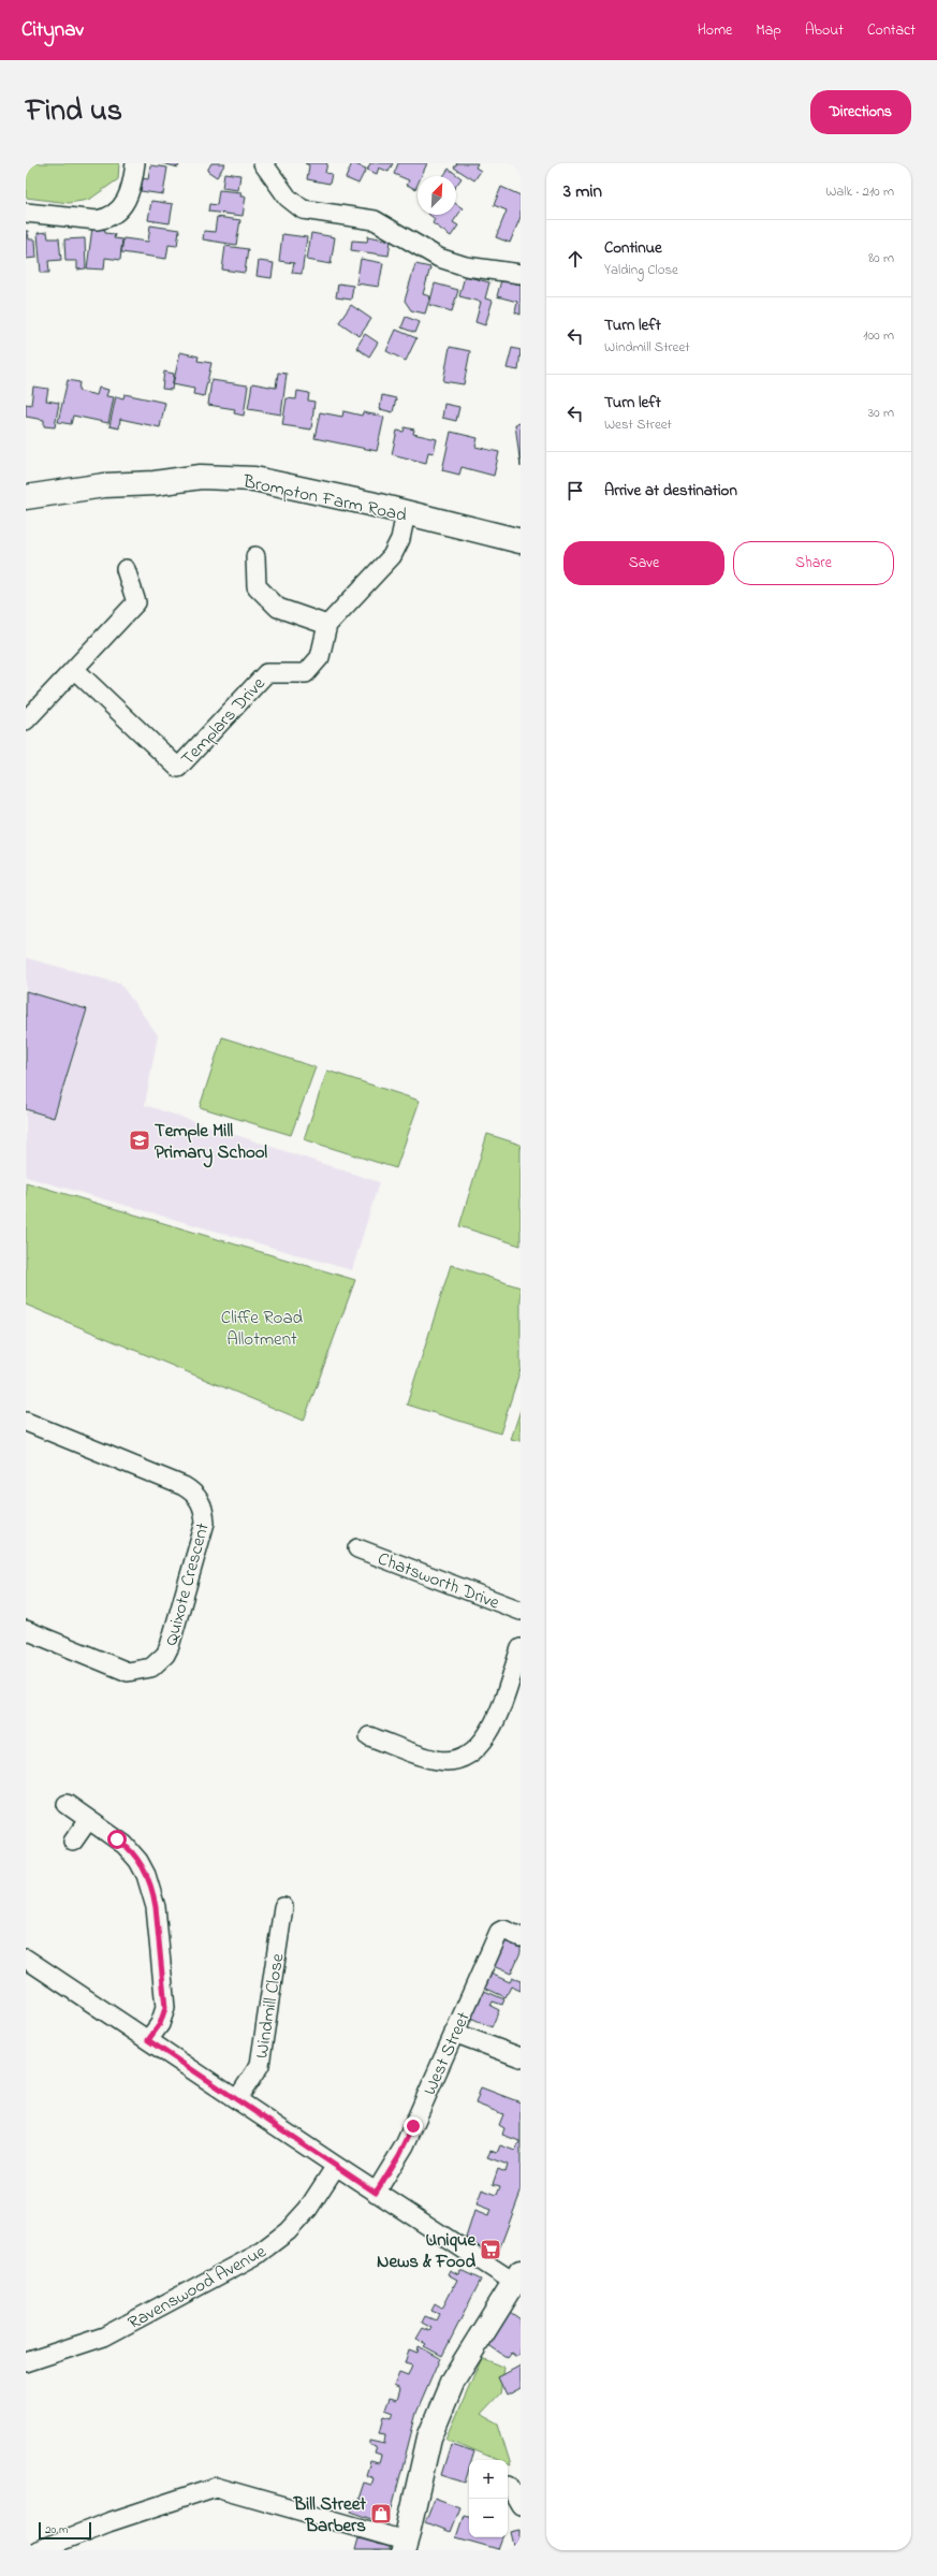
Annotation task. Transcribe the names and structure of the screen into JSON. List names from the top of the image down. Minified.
{"streets":{"main road":["Brompton Farm Road"],"street":["Templars Drive","Chatsworth Drive","Quixote Crescent","Windmill Close","West Street","Ravenswood Avenue"]},"parks":["Cliffe Road Allotment"],"places":{"school or university":["Temple Mill Primary School"],"supermarket":["Unique News & Food"],"shop":["Bill Street Barbers"]},"scale_bar":"20 m","north":"top right","page":{"header":"Citynav","nav":["Home","Map","About","Contact"],"title":"Find us","buttons":["Directions",["Save","Share"]],"heading":["3 min","Walk · 210 m"],"list":[["Continue","Yalding Close","80 m"],["Turn left","Windmill Street","100 m"],["Turn left","West Street","30 m"],"Arrive at destination"],"map_buttons":["+","−"],"scale":"20 m"}}
